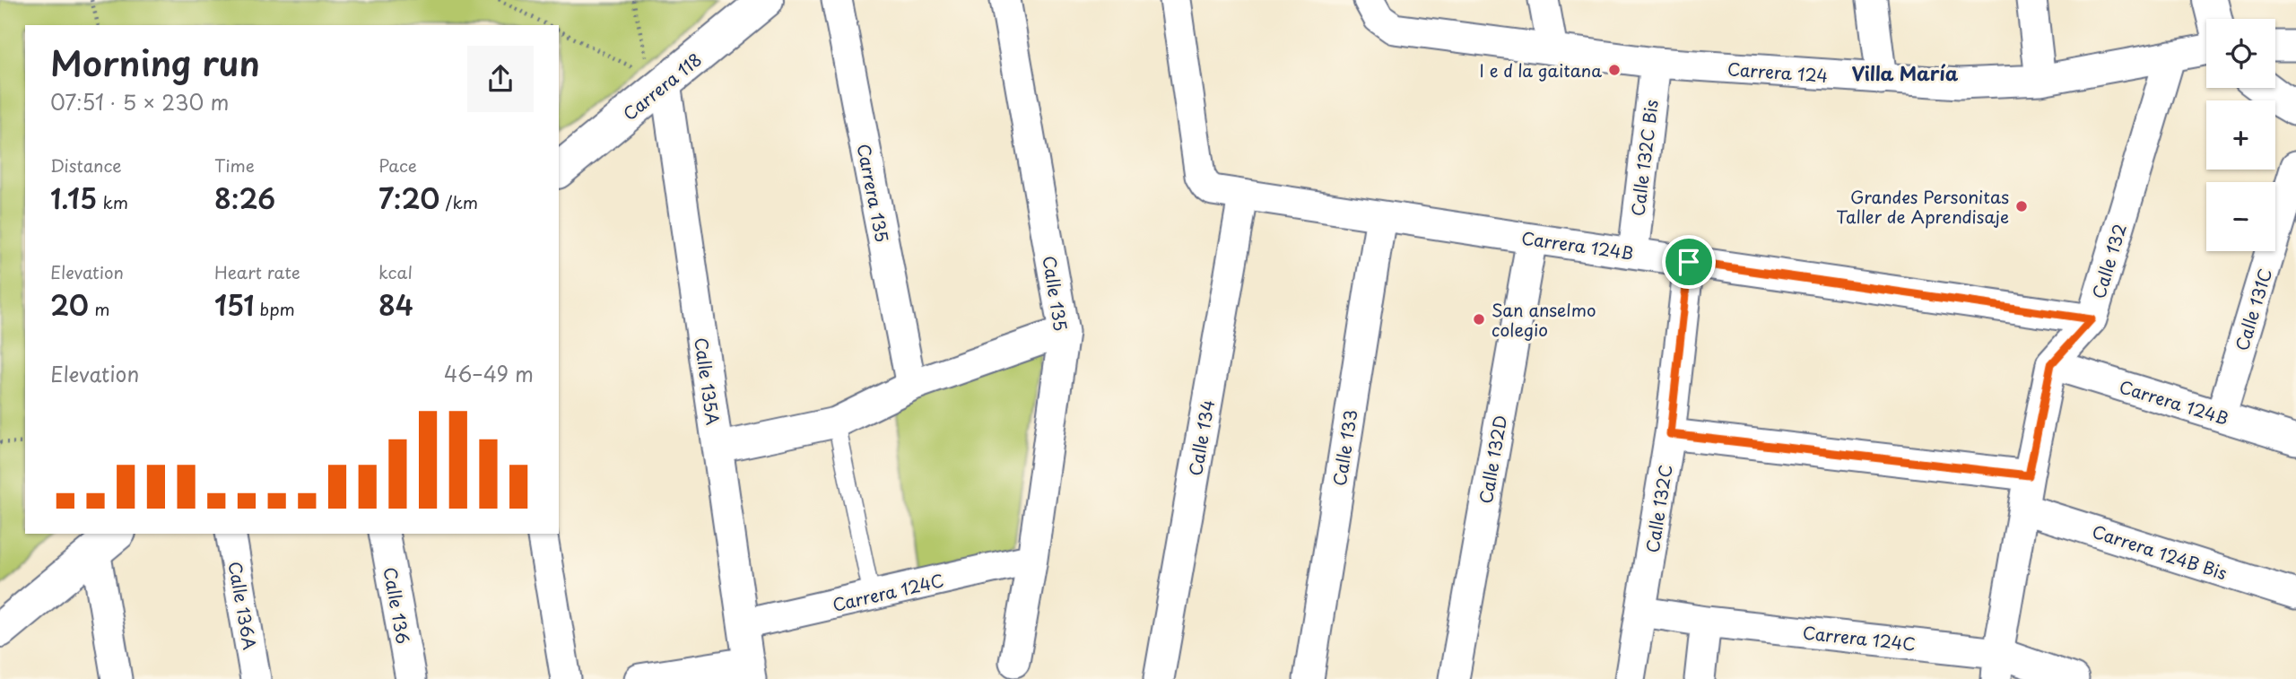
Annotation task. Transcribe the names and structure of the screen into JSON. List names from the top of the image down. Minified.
{"streets":{"street":["Carrera 124","Carrera 118","Calle 132C Bis","Carrera 135","Carrera 124B","Calle 132","Calle 135","Calle 131C","Calle 135A","Calle 134","Calle 133","Calle 132D","Calle 132C","Carrera 124B Bis","Carrera 124C","Calle 136A","Calle 136"]},"crossings":[["Carrera 124","Calle 132C Bis"],["Carrera 124","Calle 132"],["Carrera 118","Calle 135A"],["Calle 132C Bis","Carrera 124B"],["Carrera 124B","Calle 132"],["Carrera 124B","Calle 131C"],["Carrera 124B","Calle 134"],["Carrera 124B","Calle 133"],["Carrera 124B","Calle 132D"],["Carrera 124B","Calle 132C"],["Calle 135","Carrera 124C"],["Calle 135A","Carrera 124C"],["Calle 132C","Carrera 124C"]],"districts":["Villa María"],"places":["I e d la gaitana","Grandes Personitas Taller de Aprendisaje","San anselmo colegio"],"page":{"map_buttons":["+","−"],"heading":["Morning run","07:51 · 5 × 230 m"],"stats":[["Distance","1.15 km"],["Time","8:26"],["Pace","7:20 /km"],["Elevation","20 m"],["Heart rate","151 bpm"],["kcal","84"]],"chart":["Elevation","46–49 m"]}}
